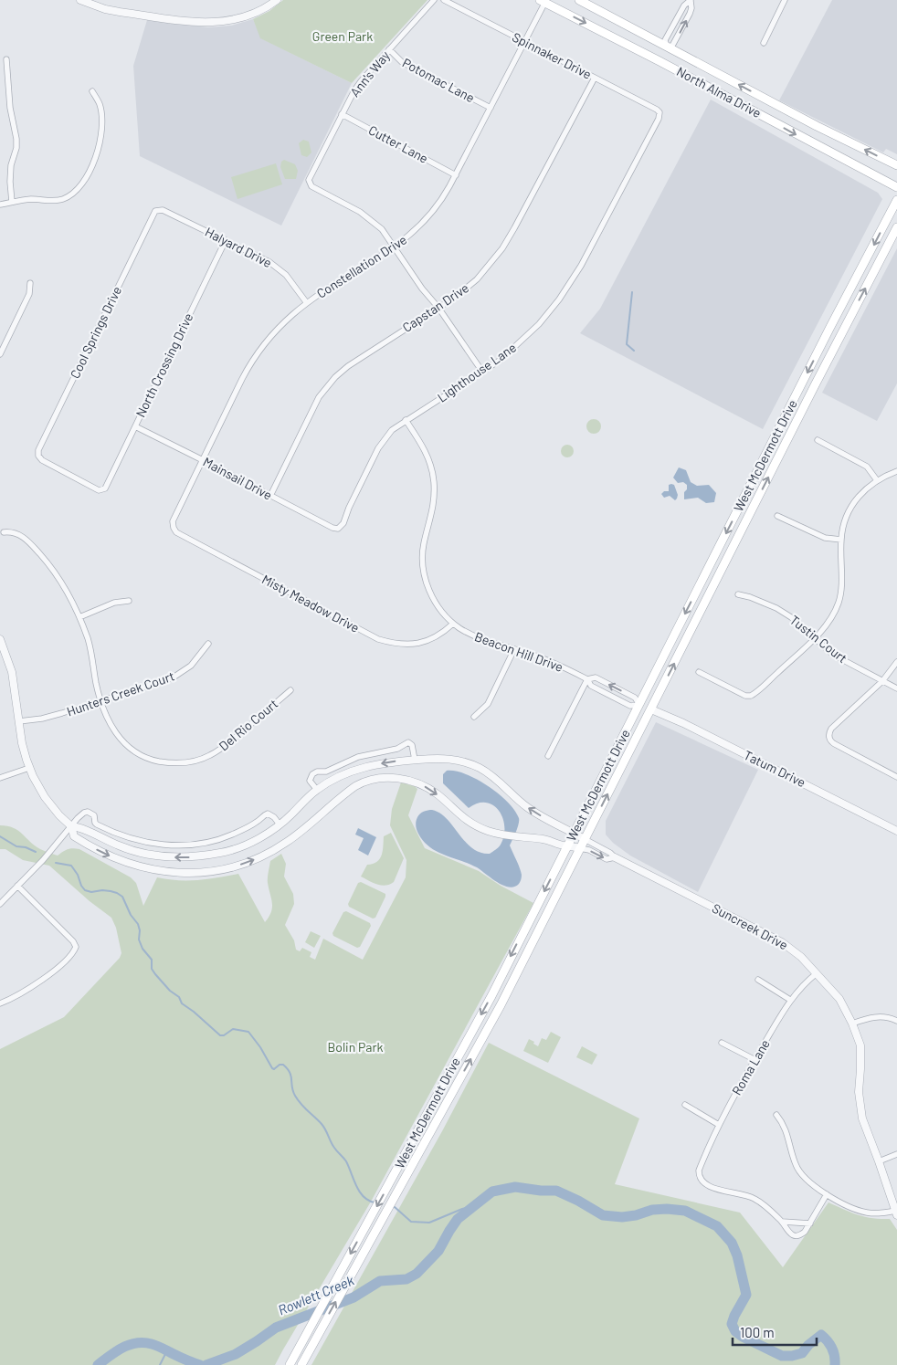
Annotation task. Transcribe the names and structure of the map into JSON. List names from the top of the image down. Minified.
{"streets":{"main road":["North Alma Drive","West McDermott Drive"],"street":["Spinnaker Drive","Ann's Way","Potomac Lane","Cutter Lane","Halyard Drive","Constellation Drive","Capstan Drive","Cool Springs Drive","North Crossing Drive","Lighthouse Lane","Mainsail Drive","Misty Meadow Drive","Tustin Court","Beacon Hill Drive","Hunters Creek Court","Del Rio Court","Tatum Drive","Suncreek Drive","Roma Lane"]},"crossings":[["Spinnaker Drive","Constellation Drive"],["Spinnaker Drive","Capstan Drive"],["Spinnaker Drive","Lighthouse Lane"],["Ann's Way","Potomac Lane"],["Ann's Way","Cutter Lane"],["Ann's Way","Constellation Drive"],["Potomac Lane","Constellation Drive"],["North Alma Drive","Constellation Drive"],["Cutter Lane","Constellation Drive"],["Halyard Drive","Constellation Drive"],["Halyard Drive","Cool Springs Drive"],["Halyard Drive","North Crossing Drive"],["Constellation Drive","Mainsail Drive"],["Constellation Drive","Misty Meadow Drive"],["Capstan Drive","Mainsail Drive"],["Cool Springs Drive","North Crossing Drive"],["North Crossing Drive","Mainsail Drive"],["Lighthouse Lane","Mainsail Drive"],["Lighthouse Lane","Beacon Hill Drive"],["West McDermott Drive","Beacon Hill Drive"],["West McDermott Drive","Tatum Drive"],["West McDermott Drive","Suncreek Drive"],["Misty Meadow Drive","Beacon Hill Drive"],["Hunters Creek Court","Del Rio Court"],["Suncreek Drive","Roma Lane"]],"water":["Rowlett Creek"],"parks":["Green Park","Bolin Park"],"scale_bar":"100 m"}
